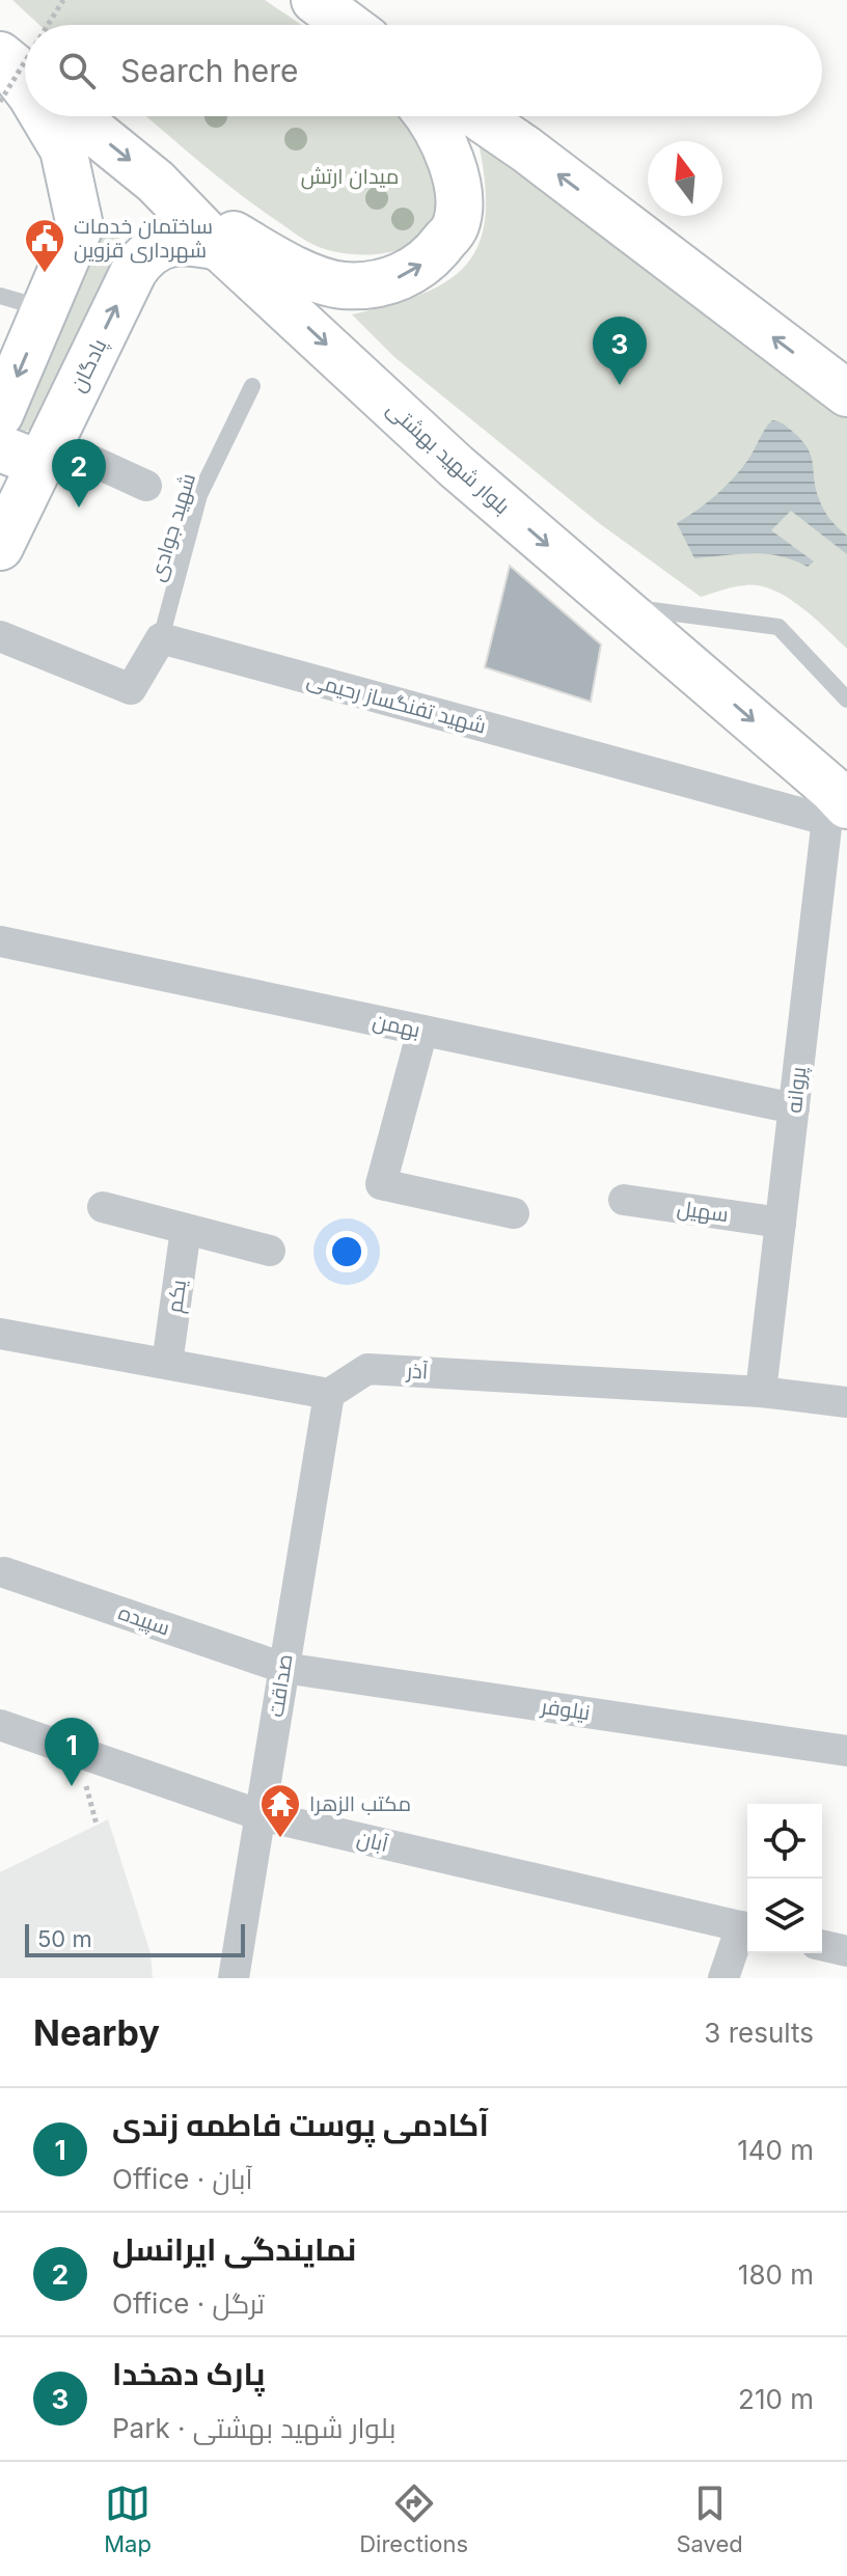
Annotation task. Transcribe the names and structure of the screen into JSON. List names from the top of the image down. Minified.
{"streets":{"main road":["پادگان","بلوار شهید بهشتی"],"street":["شهید تفنگساز رحیمی","بهمن","پروانه","سهیل","یکم","آذر","سپیده","صداقت","نیلوفر","آبان"],"lane":["شهید جوادی"]},"crossings":[["پادگان","بلوار شهید بهشتی"],["بلوار شهید بهشتی","شهید تفنگساز رحیمی"],["بلوار شهید بهشتی","پروانه"],["شهید جوادی","شهید تفنگساز رحیمی"],["شهید تفنگساز رحیمی","پروانه"],["بهمن","پروانه"],["پروانه","سهیل"],["پروانه","آذر"],["آذر","صداقت"],["سپیده","صداقت"],["سپیده","نیلوفر"],["صداقت","نیلوفر"],["صداقت","آبان"]],"parks":["میدان ارتش"],"places":{"public building":["ساختمان خدمات شهرداری قزوین"],"temple":["مکتب الزهرا"]},"scale_bar":"50 m","north":"top","page":{"search":"Search here","pins":["3","2","1"],"scale":"50 m","heading":["Nearby","3 results"],"list":[{"mark":"1","name":"آکادمی پوست فاطمه زندی","note":"Office · آبان","value":"140 m"},{"mark":"2","name":"نمایندگی ایرانسل","note":"Office · ترگل","value":"180 m"},{"mark":"3","name":"پارک دهخدا","note":"Park · بلوار شهید بهشتی","value":"210 m"}],"nav":["Map","Directions","Saved"]}}
